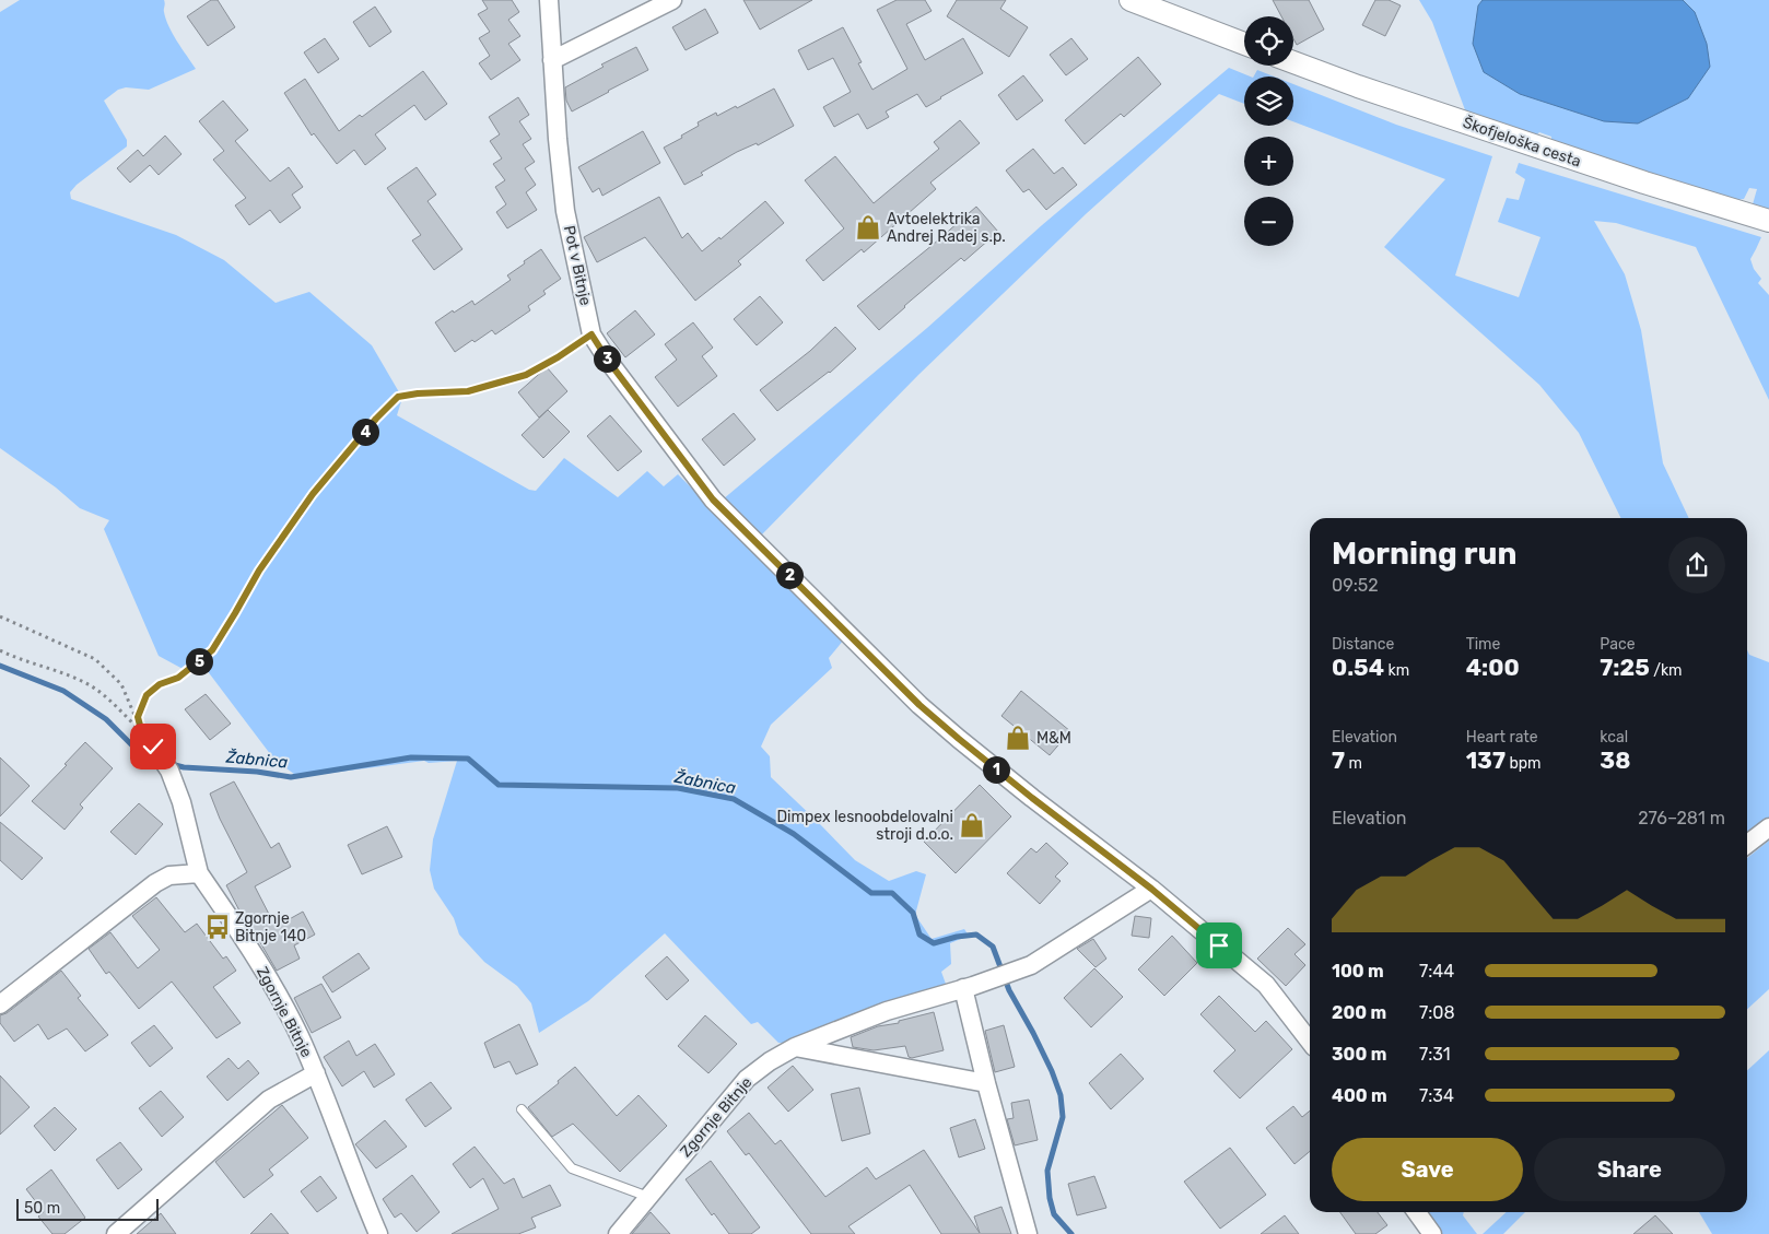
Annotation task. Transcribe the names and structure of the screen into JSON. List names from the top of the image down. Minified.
{"streets":{"street":["Škofjeloška cesta","Pot v Bitnje","Zgornje Bitnje"]},"crossings":[["Pot v Bitnje","Zgornje Bitnje"]],"water":["Žabnica"],"places":{"shop":["Avtoelektrika Andrej Radej s.p.","M&M","Dimpex lesnoobdelovalni stroji d.o.o."],"bus stop":["Zgornje Bitnje 140"]},"scale_bar":"50 m","page":{"map_buttons":["+","−"],"pins":["3","4","2","5","1"],"heading":["Morning run","09:52"],"stats":[["Distance","0.54 km"],["Time","4:00"],["Pace","7:25 /km"],["Elevation","7 m"],["Heart rate","137 bpm"],["kcal","38"]],"chart":["Elevation","276–281 m"],"list":[{"name":"100 m","note":"7:44"},{"name":"200 m","note":"7:08"},{"name":"300 m","note":"7:31"},{"name":"400 m","note":"7:34"}],"buttons":["Save","Share"],"scale":"50 m"}}
